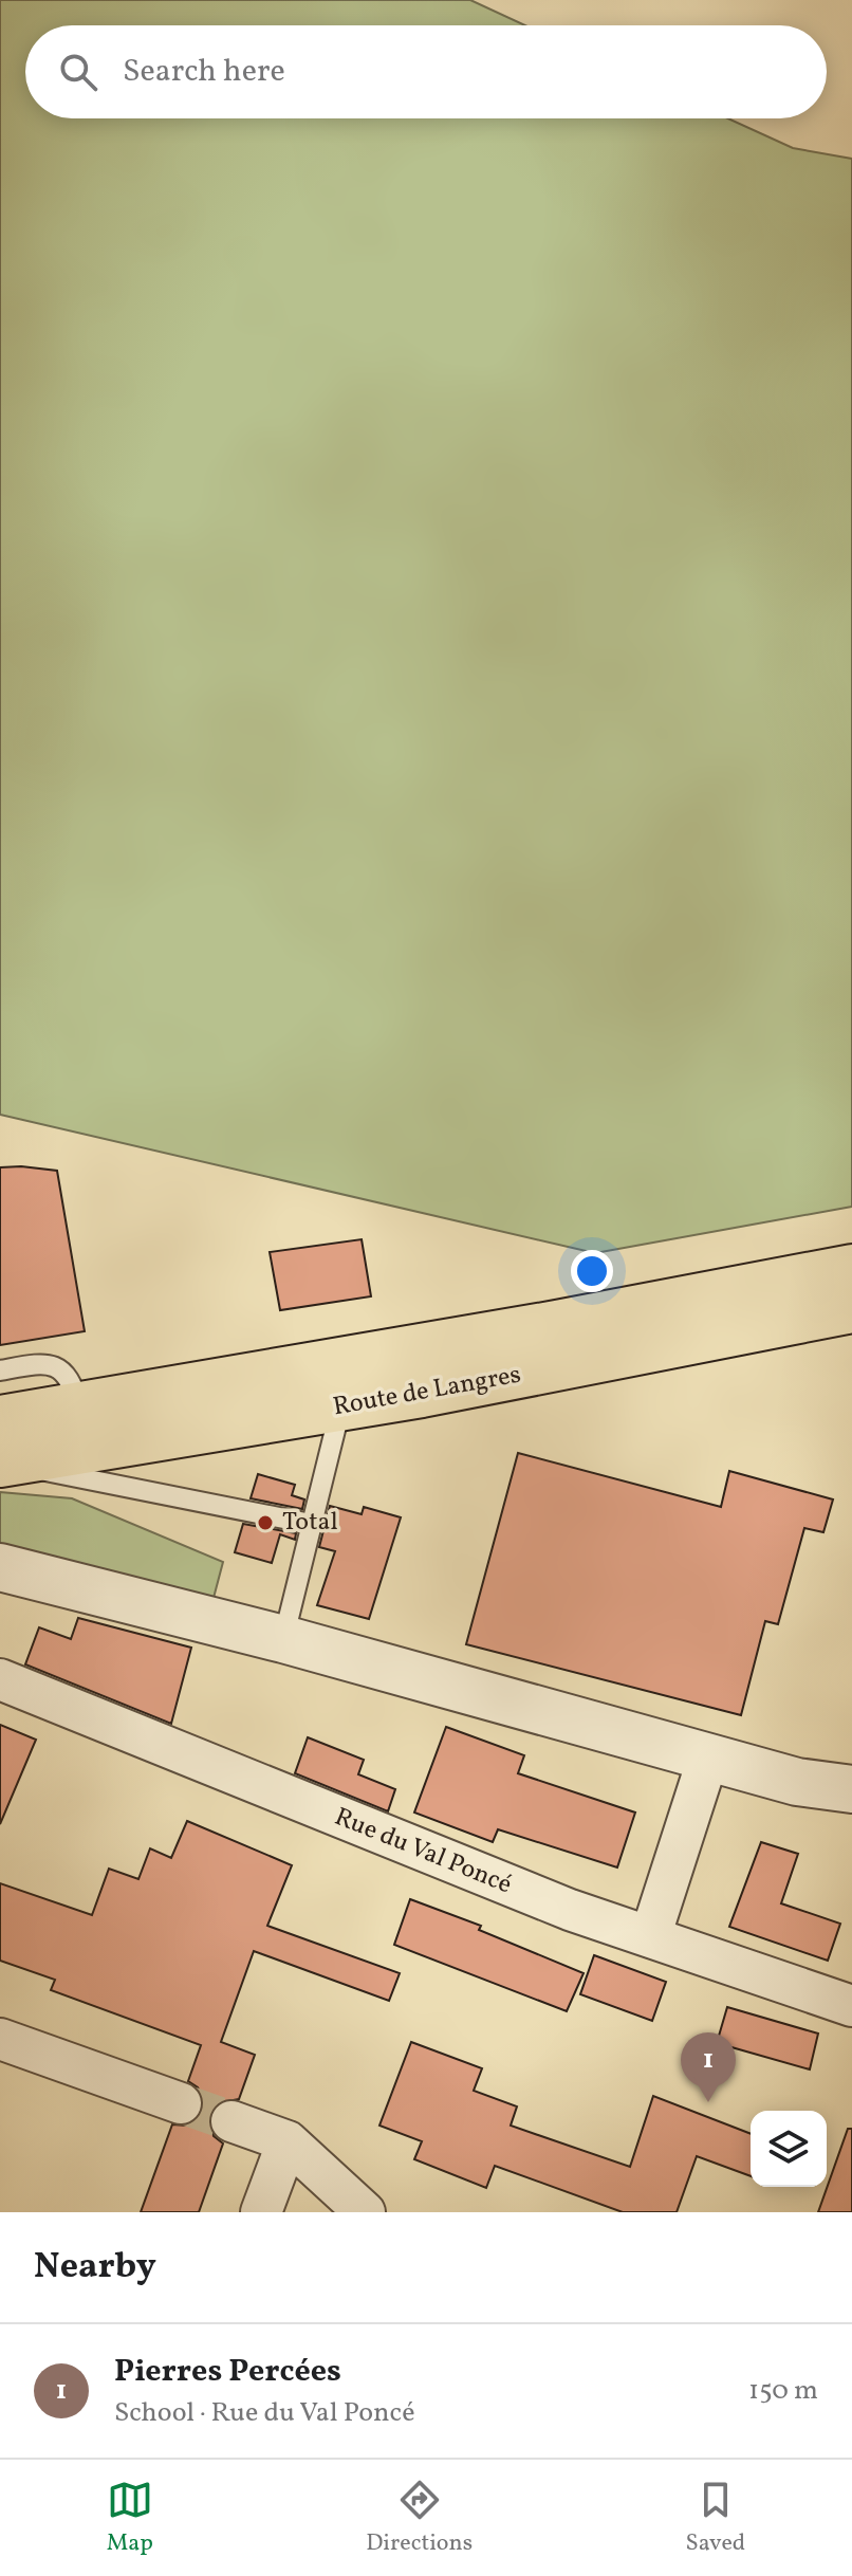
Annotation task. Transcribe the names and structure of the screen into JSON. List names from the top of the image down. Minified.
{"streets":{"main road":["Route de Langres"],"street":["Rue du Val Poncé"]},"places":["Total"],"page":{"search":"Search here","pins":"1","heading":"Nearby","list":[{"mark":"1","name":"Pierres Percées","note":"School · Rue du Val Poncé","value":"150 m"}],"nav":["Map","Directions","Saved"]}}
